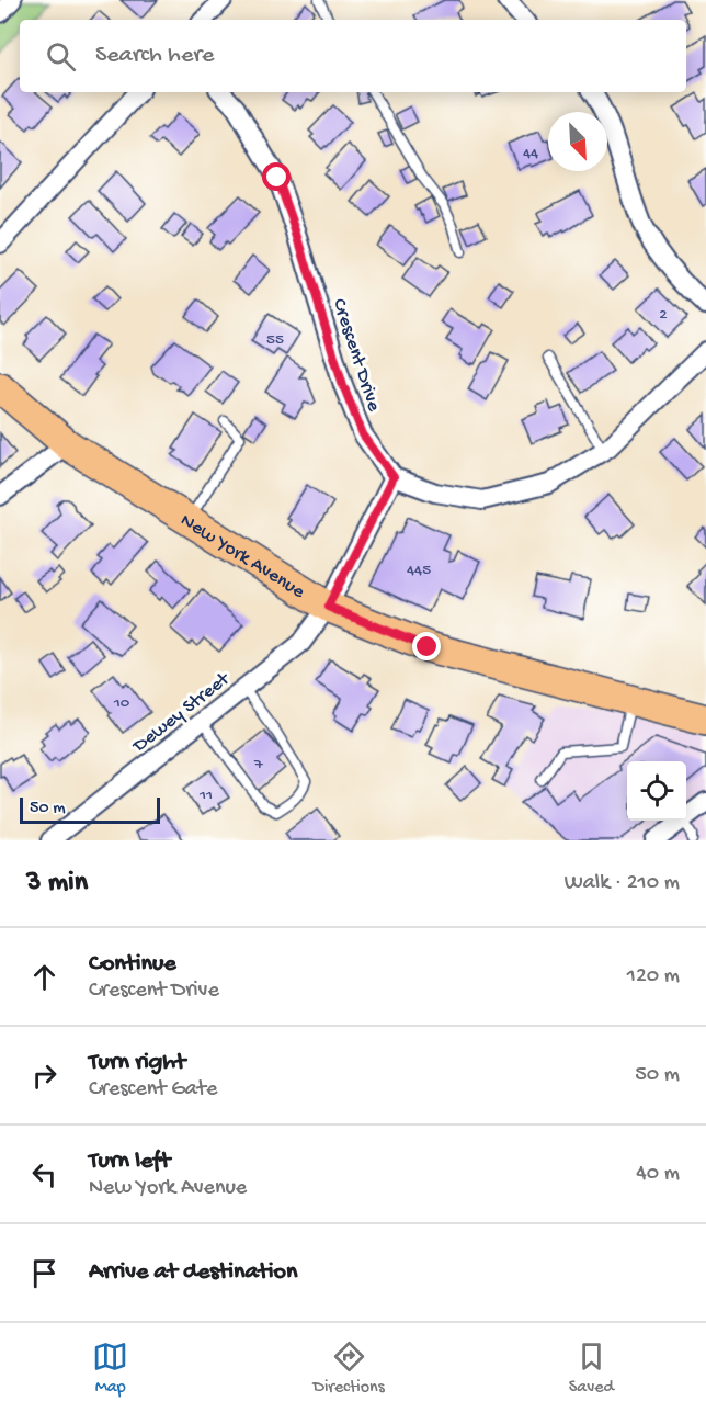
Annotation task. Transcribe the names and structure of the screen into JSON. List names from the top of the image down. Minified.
{"streets":{"main road":["New York Avenue"],"street":["Crescent Drive","Dewey Street"]},"crossings":[["Crescent Drive","Dewey Street"],["New York Avenue","Dewey Street"]],"house_numbers":["44","2","55","445","10","7","11"],"scale_bar":"50 m","north":"bottom right","page":{"search":"Search here","scale":"50 m","heading":["3 min","Walk · 210 m"],"list":[["Continue","Crescent Drive","120 m"],["Turn right","Crescent Gate","50 m"],["Turn left","New York Avenue","40 m"],"Arrive at destination"],"nav":["Map","Directions","Saved"]}}
